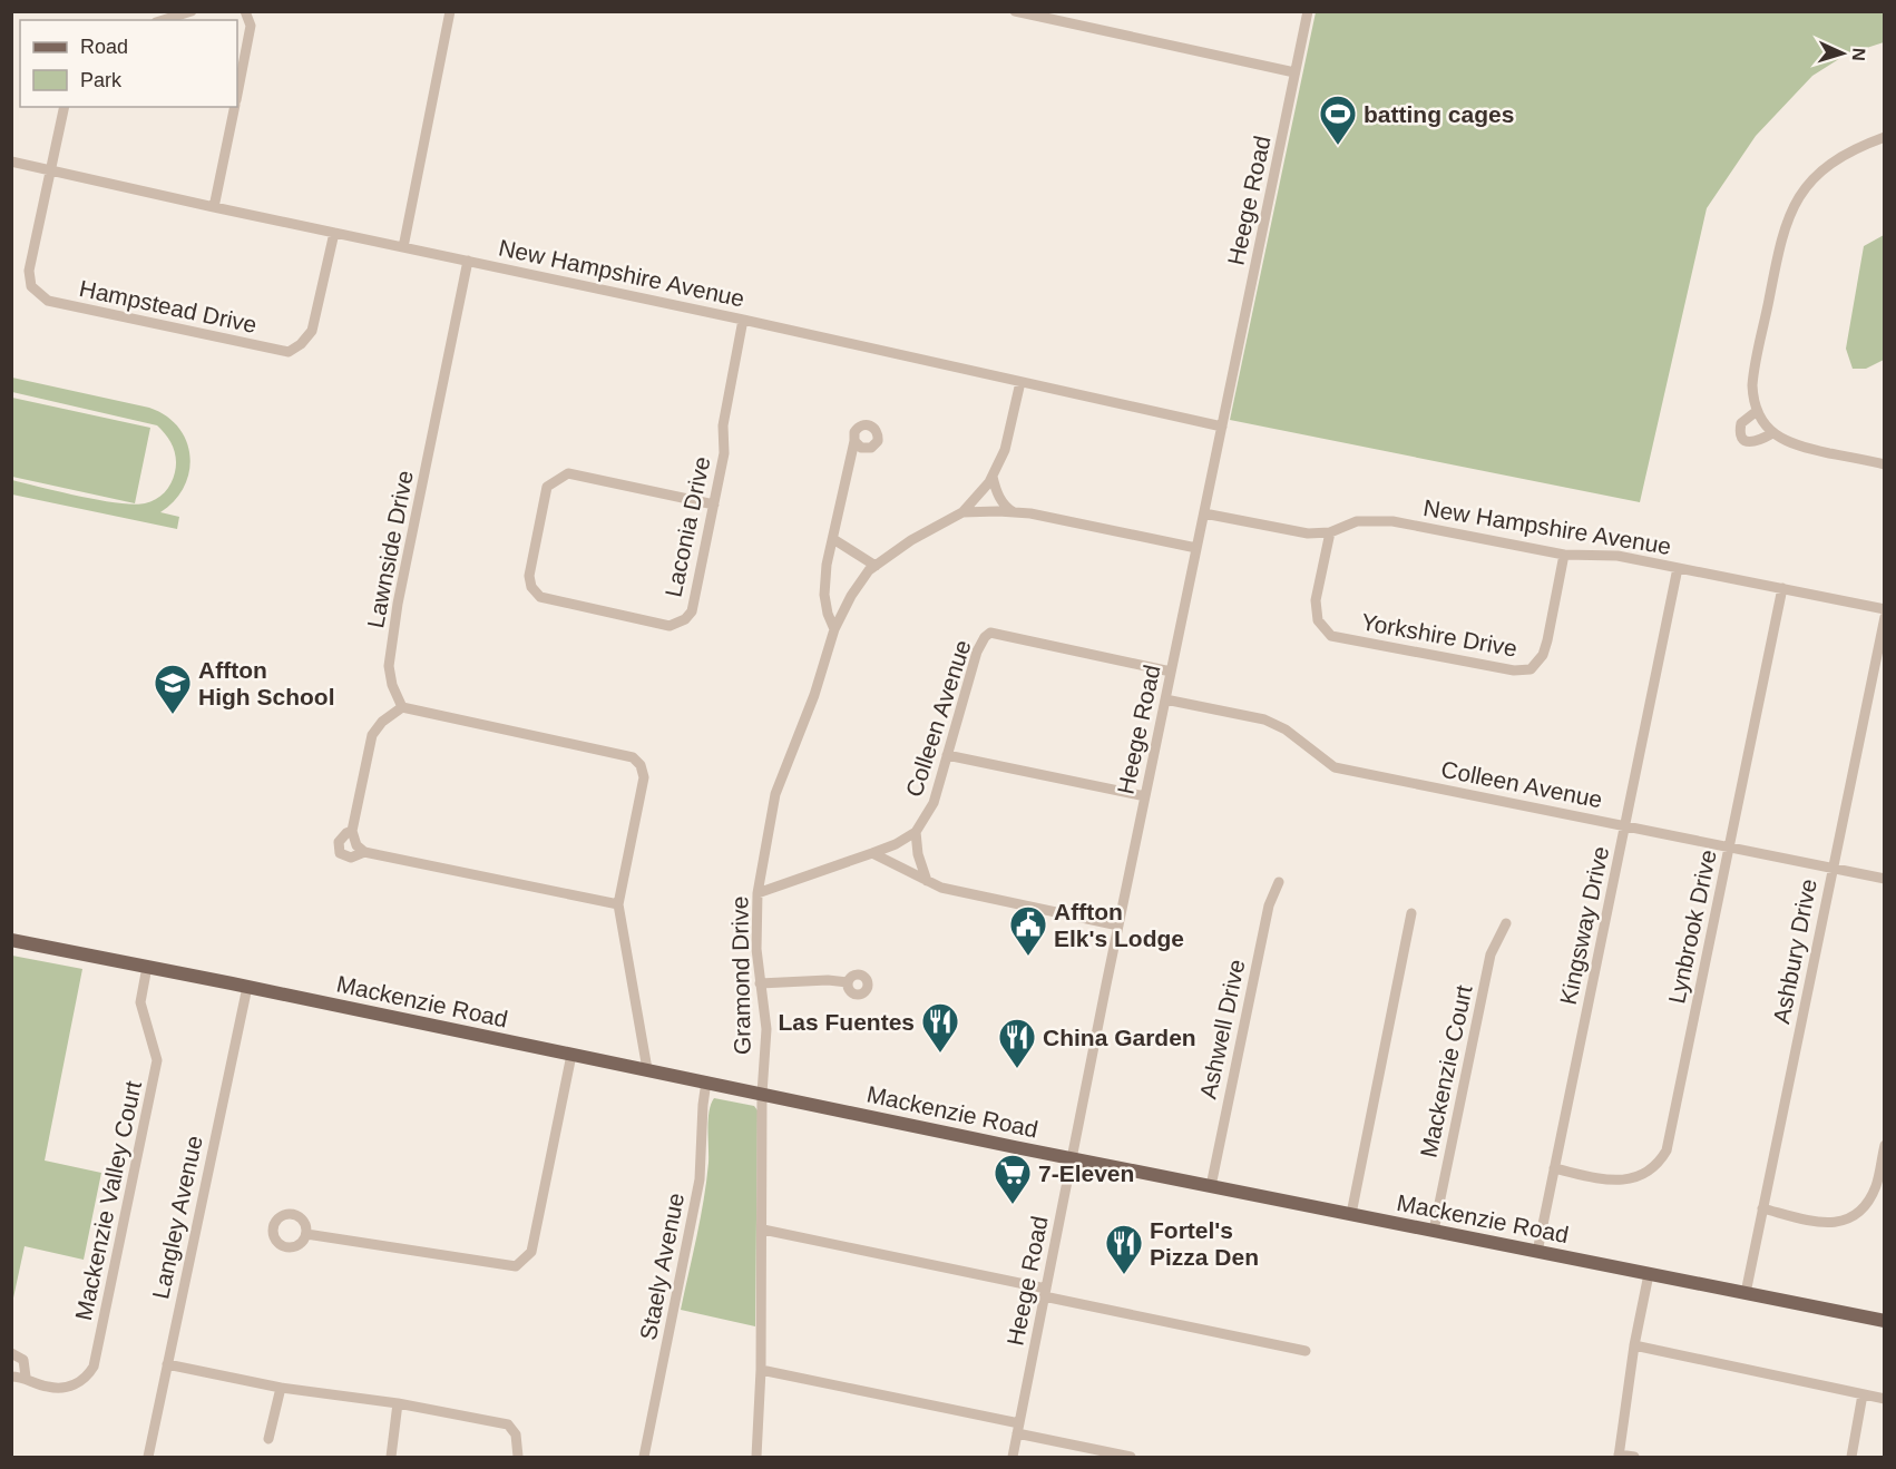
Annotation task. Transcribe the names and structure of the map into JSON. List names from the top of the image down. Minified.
{"streets":{"main road":["Mackenzie Road"],"street":["Heege Road","New Hampshire Avenue","Hampstead Drive","Laconia Drive","Lawnside Drive","Yorkshire Drive","Colleen Avenue","Kingsway Drive","Lynbrook Drive","Ashbury Drive","Gramond Drive","Ashwell Drive","Mackenzie Court","Mackenzie Valley Court","Langley Avenue","Staely Avenue"]},"crossings":[["Heege Road","New Hampshire Avenue"],["Heege Road","Colleen Avenue"],["Heege Road","Mackenzie Road"],["New Hampshire Avenue","Hampstead Drive"],["New Hampshire Avenue","Laconia Drive"],["New Hampshire Avenue","Lawnside Drive"],["New Hampshire Avenue","Yorkshire Drive"],["New Hampshire Avenue","Kingsway Drive"],["New Hampshire Avenue","Lynbrook Drive"],["New Hampshire Avenue","Gramond Drive"],["Colleen Avenue","Kingsway Drive"],["Colleen Avenue","Lynbrook Drive"],["Colleen Avenue","Ashbury Drive"],["Colleen Avenue","Gramond Drive"],["Kingsway Drive","Lynbrook Drive"],["Kingsway Drive","Mackenzie Road"],["Ashbury Drive","Mackenzie Road"],["Gramond Drive","Mackenzie Road"],["Mackenzie Road","Ashwell Drive"],["Mackenzie Road","Mackenzie Court"],["Mackenzie Road","Mackenzie Valley Court"],["Mackenzie Road","Langley Avenue"],["Mackenzie Road","Staely Avenue"]],"places":{"sports":["batting cages"],"school or university":["Affton High School"],"public building":["Affton Elk's Lodge"],"restaurant":["Las Fuentes","China Garden","Fortel's Pizza Den"],"supermarket":["7-Eleven"]},"legend":["Road","Park"],"north":"right"}
